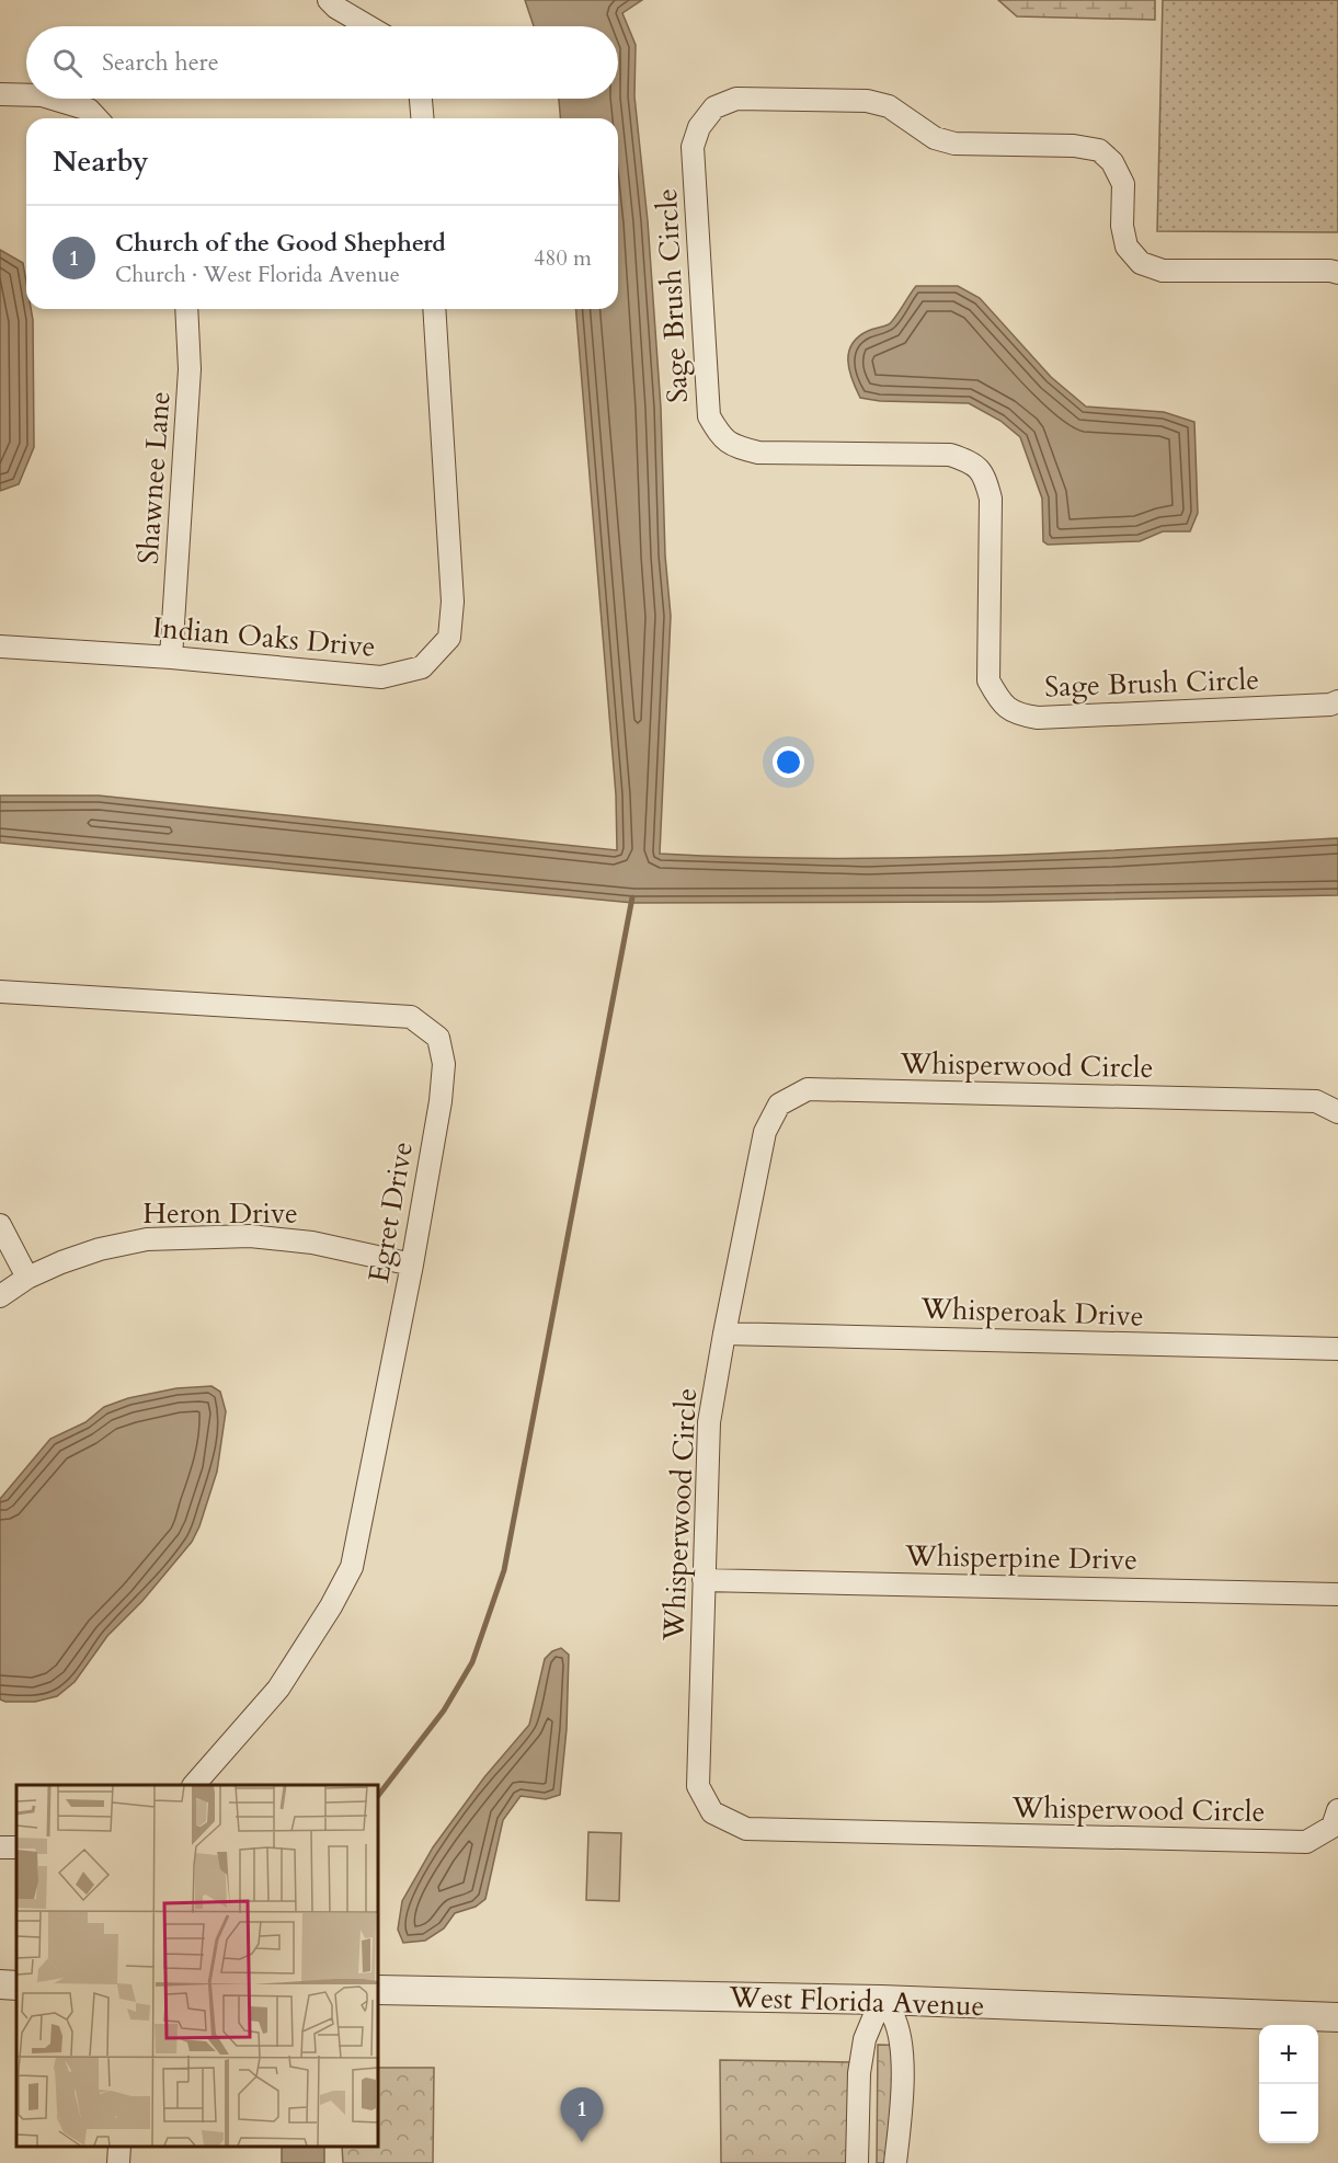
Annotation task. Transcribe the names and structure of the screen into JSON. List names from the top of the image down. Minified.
{"streets":{"street":["Sage Brush Circle","Shawnee Lane","Indian Oaks Drive","Whisperwood Circle","Egret Drive","Heron Drive","Whisperoak Drive","Whisperpine Drive","West Florida Avenue"]},"crossings":[["Shawnee Lane","Indian Oaks Drive"],["Whisperwood Circle","Whisperoak Drive"],["Whisperwood Circle","Whisperpine Drive"],["Egret Drive","Heron Drive"]],"page":{"search":"Search here","heading":"Nearby","list":[{"mark":"1","name":"Church of the Good Shepherd","note":"Church · West Florida Avenue","value":"480 m"}],"map_buttons":["+","−"],"pins":"1"}}
